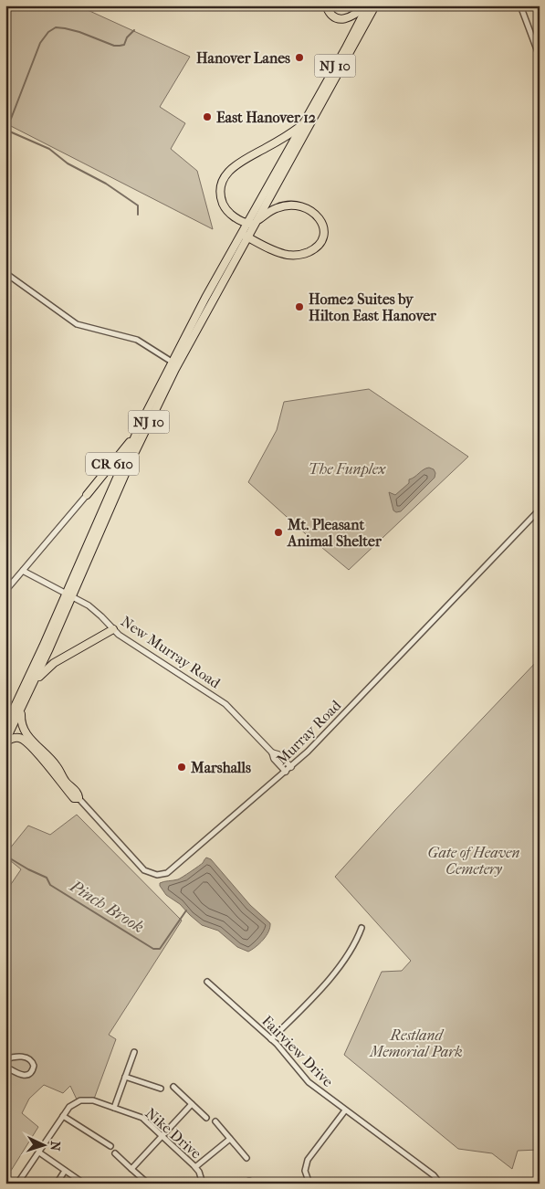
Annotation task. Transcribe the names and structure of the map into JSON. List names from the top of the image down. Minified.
{"streets":{"main road":["NJ 10","CR 610"],"street":["New Murray Road","Murray Road","Fairview Drive","Nike Drive"]},"crossings":[["NJ 10","CR 610"],["NJ 10","New Murray Road"],["CR 610","New Murray Road"],["New Murray Road","Murray Road"]],"water":["Pinch Brook"],"parks":["The Funplex","Gate of Heaven Cemetery","Restland Memorial Park"],"places":["Hanover Lanes","East Hanover 12","Home2 Suites by Hilton East Hanover","Mt. Pleasant Animal Shelter","Marshalls"],"north":"right"}
